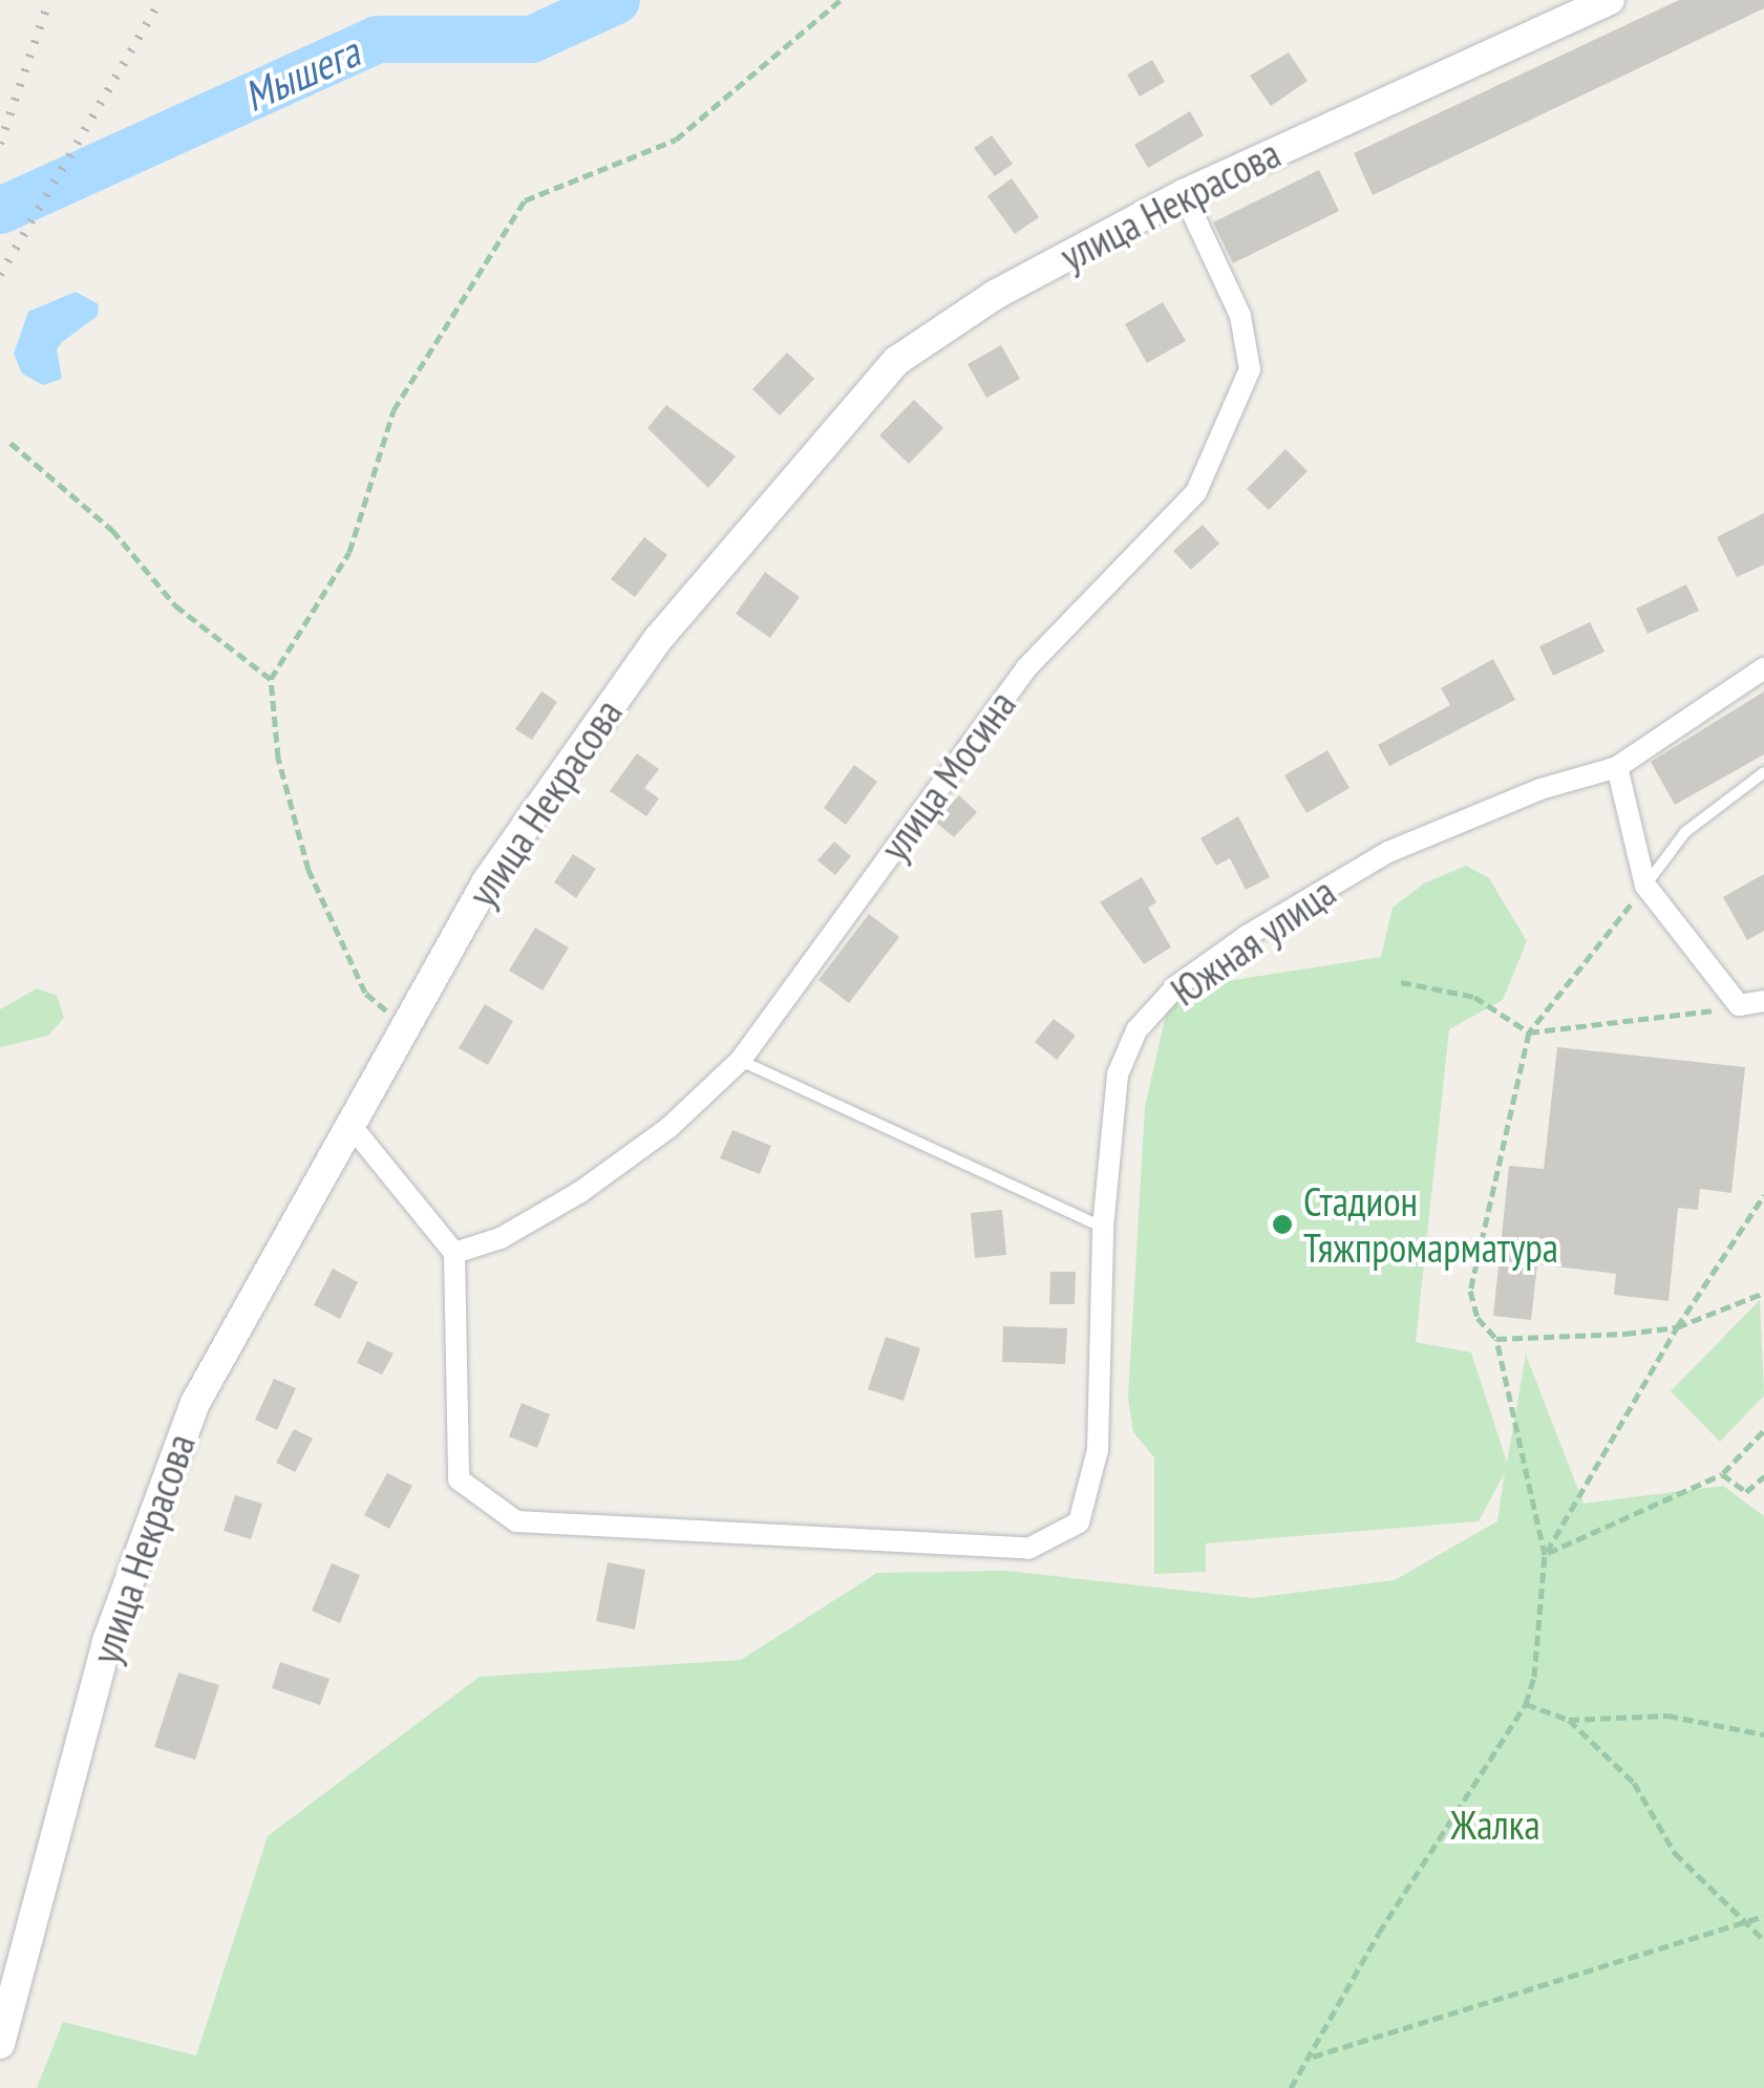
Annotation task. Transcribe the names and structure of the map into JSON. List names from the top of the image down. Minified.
{"streets":{"main road":["улица Некрасова"],"street":["улица Мосина","Южная улица"]},"crossings":[["улица Некрасова","улица Мосина"],["улица Мосина","Южная улица"]],"water":["Мышега"],"parks":["Жалка"],"places":["Стадион Тяжпромарматура"]}
